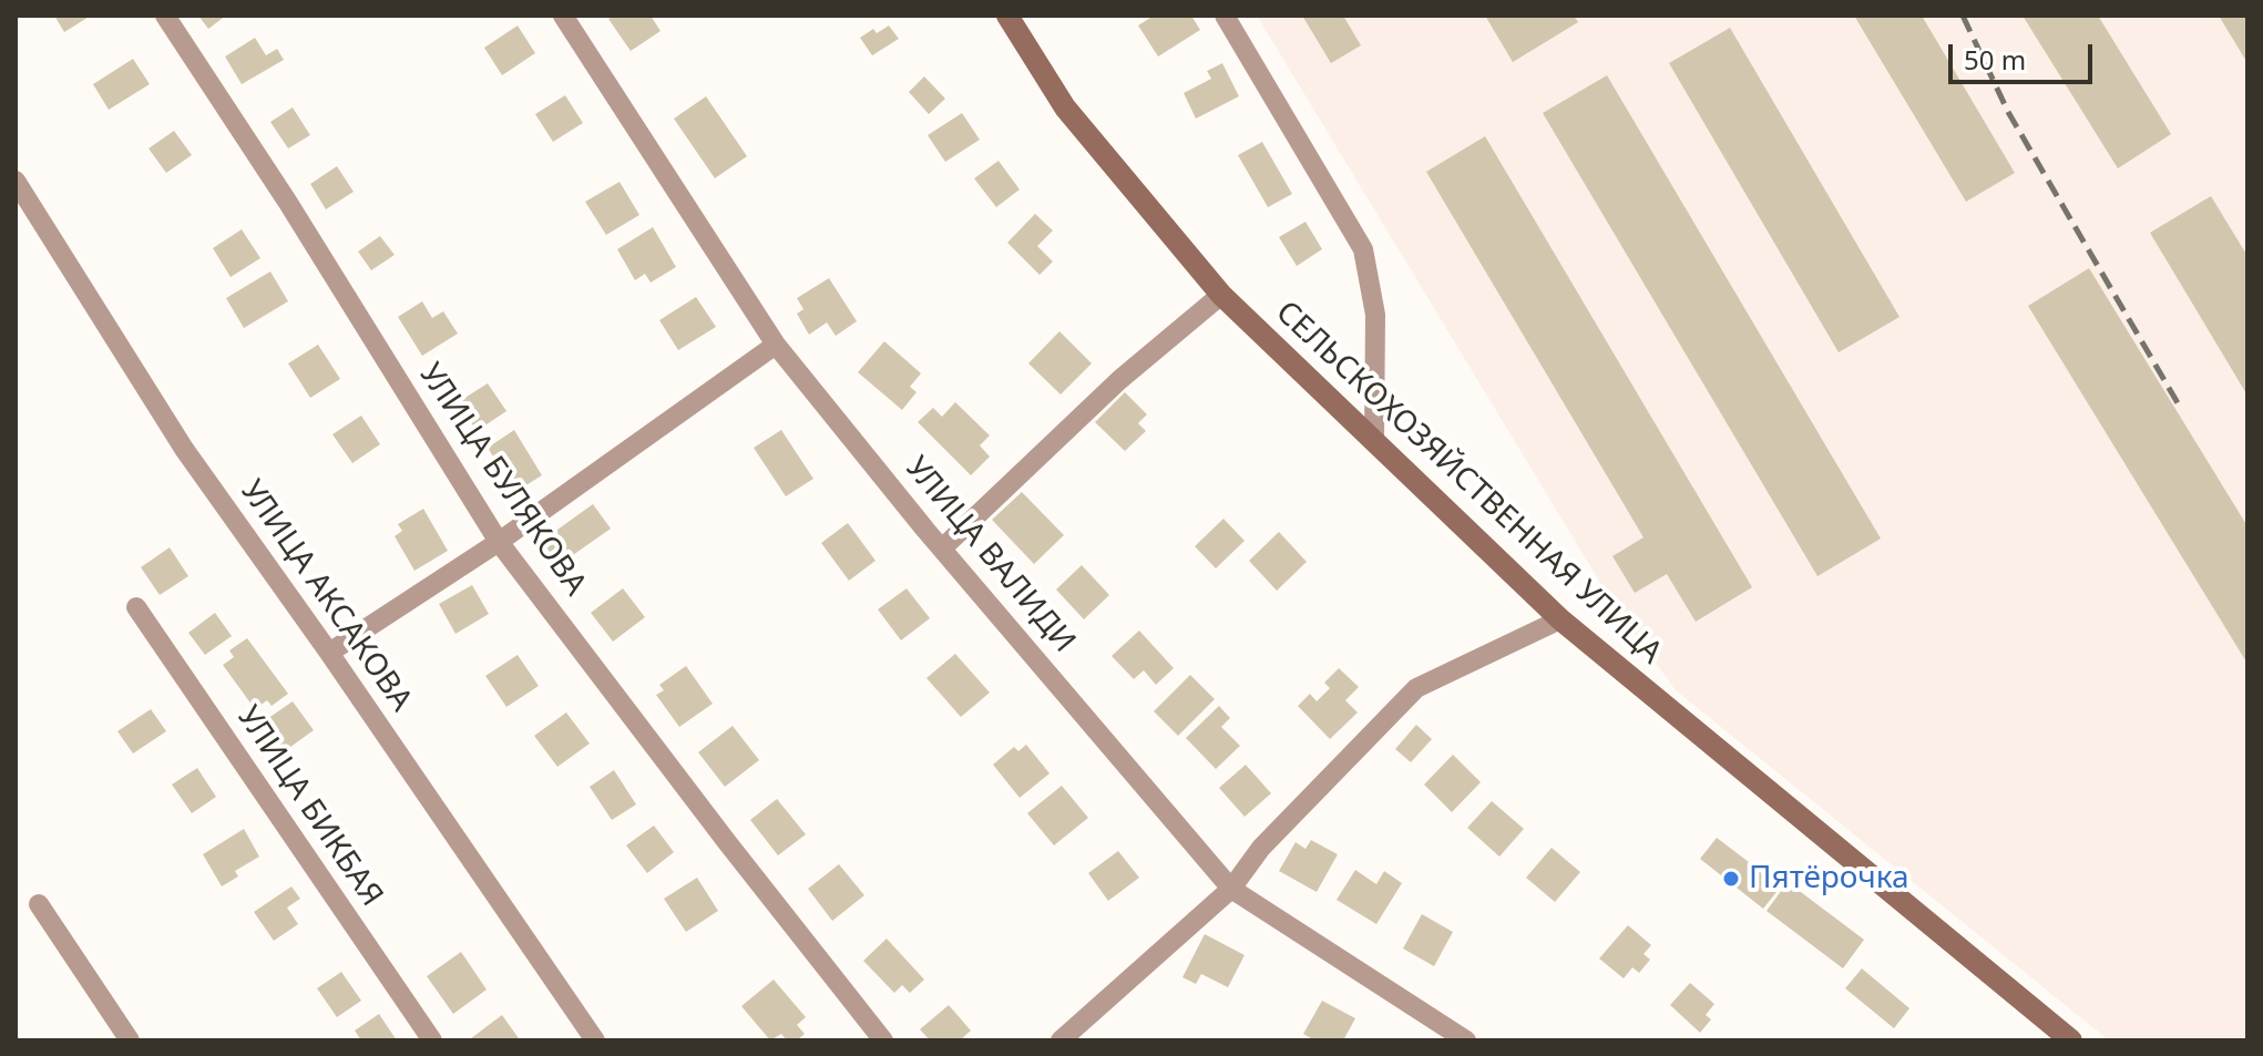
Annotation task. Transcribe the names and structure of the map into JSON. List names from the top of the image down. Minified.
{"streets":{"main road":["СЕЛЬСКОХОЗЯЙСТВЕННАЯ УЛИЦА"],"street":["УЛИЦА БУЛЯКОВА","УЛИЦА ВАЛИДИ","УЛИЦА АКСАКОВА","УЛИЦА БИКБАЯ"]},"places":["Пятёрочка"],"scale_bar":"50 m"}
